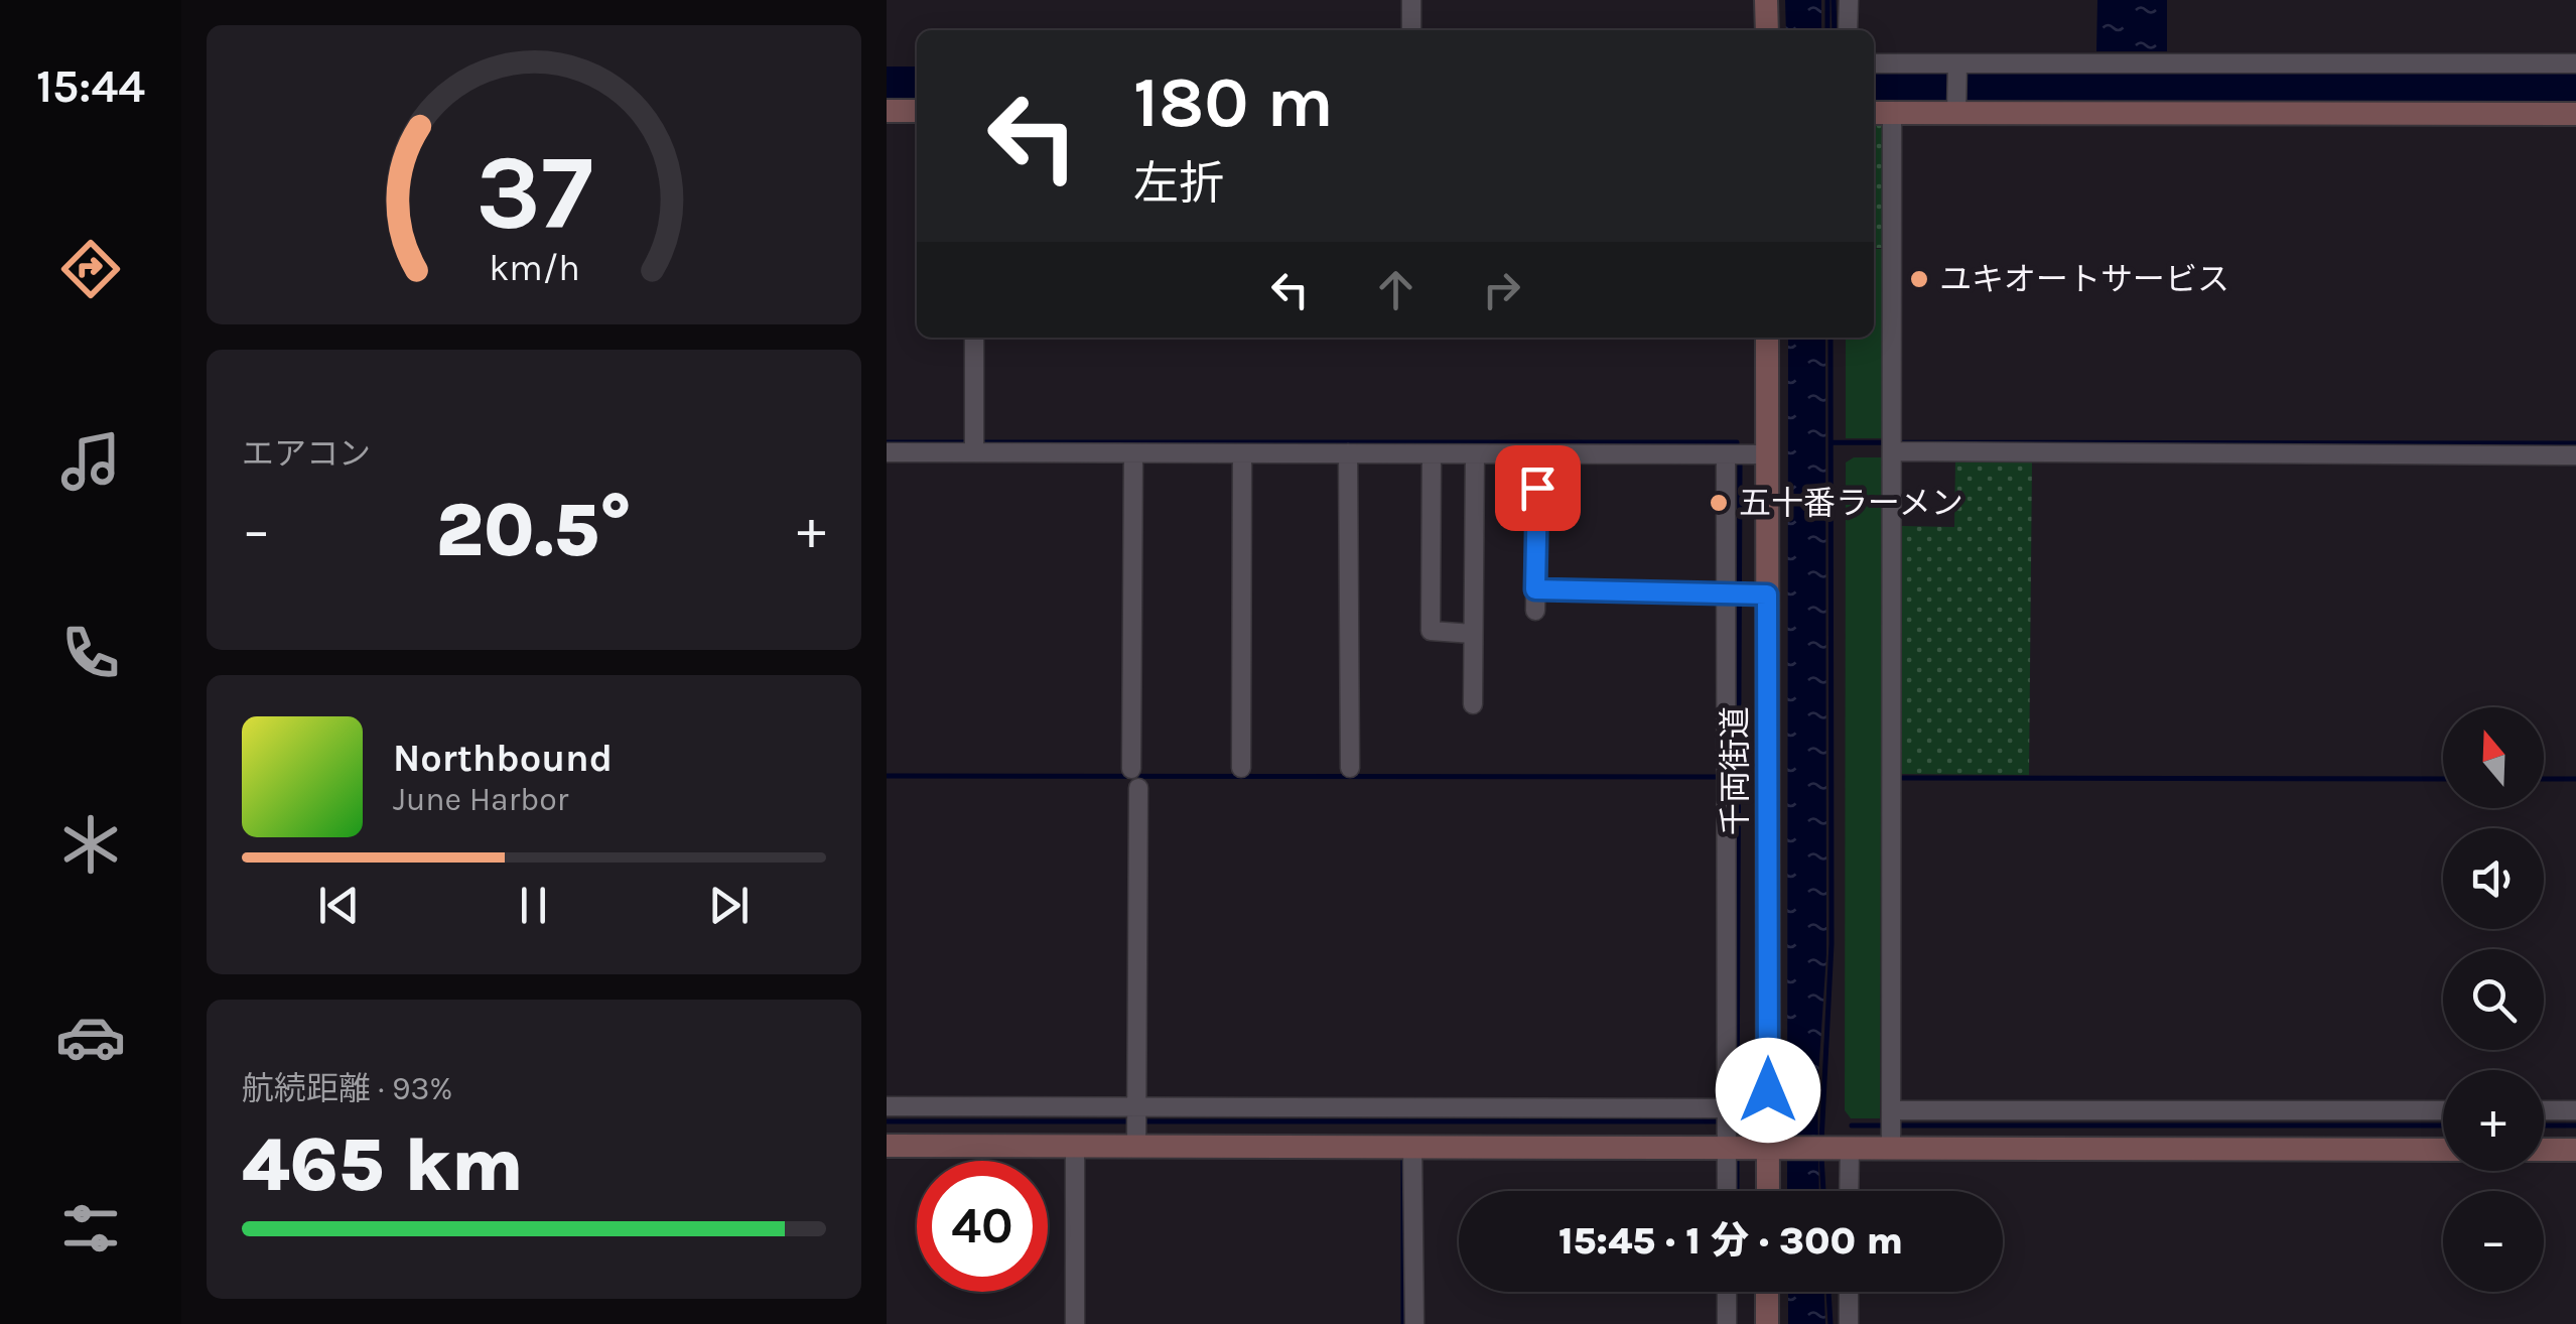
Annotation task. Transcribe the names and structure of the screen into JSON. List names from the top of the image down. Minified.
{"streets":{"street":["千両街道"]},"places":["ユキオートサービス","五十番ラーメン"],"north":"top","page":{"tabs":"15:44","turn":["180 m","左折"],"tile":["エアコン",["航続距離 · 93%","465 km"]],"heat":["−","20.5°","+"],"map_buttons":["+","−"],"song":["Northbound","June Harbor"],"limit":"40","trip":"15:45 · 1 分 · 300 m","gauge":["37","km/h"]}}
